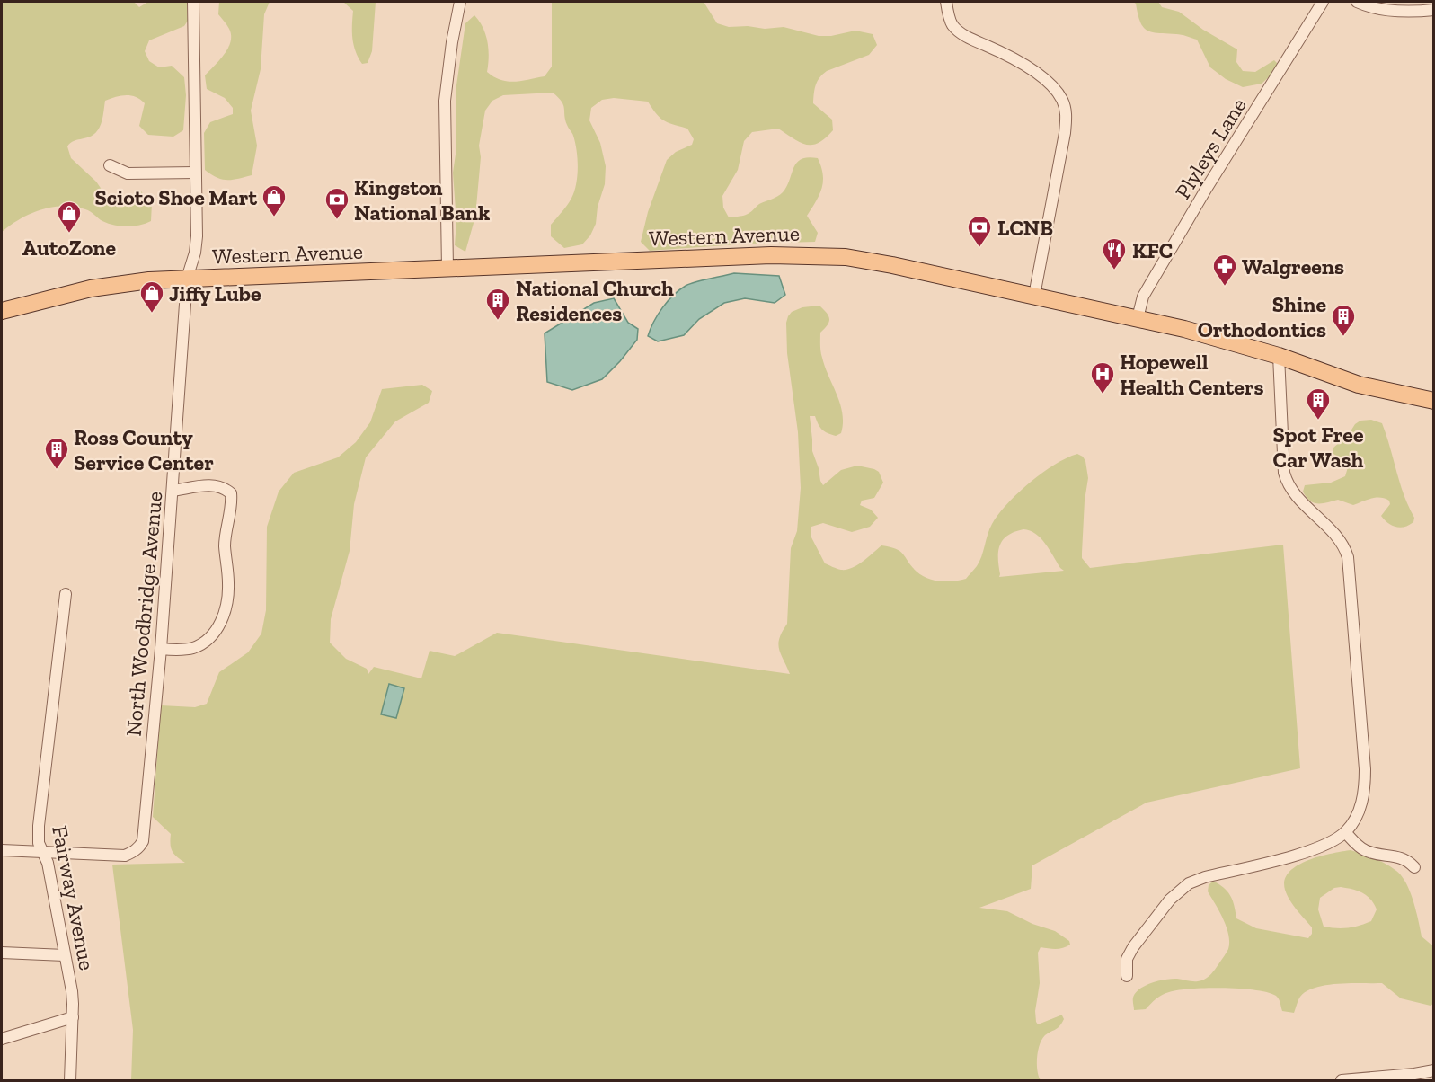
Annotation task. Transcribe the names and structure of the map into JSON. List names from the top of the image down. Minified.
{"streets":{"main road":["Western Avenue"],"street":["Plyleys Lane","North Woodbridge Avenue","Fairway Avenue"]},"crossings":[["Plyleys Lane","Western Avenue"],["Western Avenue","North Woodbridge Avenue"],["North Woodbridge Avenue","Fairway Avenue"]],"places":{"shop":["Scioto Shoe Mart","AutoZone","Jiffy Lube"],"bank":["Kingston National Bank","LCNB"],"restaurant":["KFC"],"pharmacy":["Walgreens"],"building":["National Church Residences","Shine Orthodontics","Spot Free Car Wash","Ross County Service Center"],"hospital":["Hopewell Health Centers"]}}
